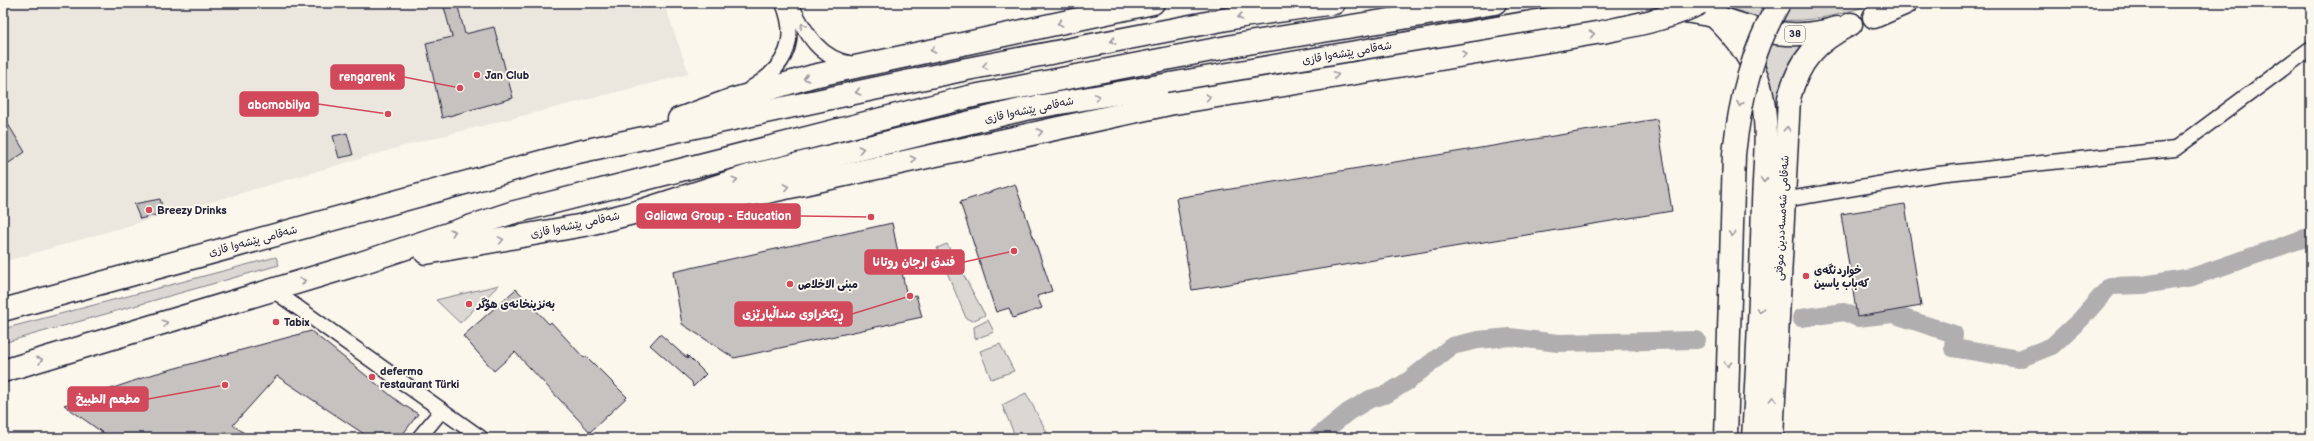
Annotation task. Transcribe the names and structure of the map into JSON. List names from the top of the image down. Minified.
{"streets":{"main road":["38","شەقامی پێشەوا قازی","شەقامی شەمسەددین موفتی"]},"crossings":[["شەقامی پێشەوا قازی","شەقامی شەمسەددین موفتی"]],"places":["Jan Club","rengarenk","abcmobilya","Breezy Drinks","Galiawa Group - Education","فندق ارجان روتانا","خواردنگەی کەباب یاسین","مبنى الاخلاص","ڕێکخراوی منداڵپارێزی","بەنزینخانەی هۆگر","Tabix","defermo restaurant Türki","مطعم الطبيخ"]}
